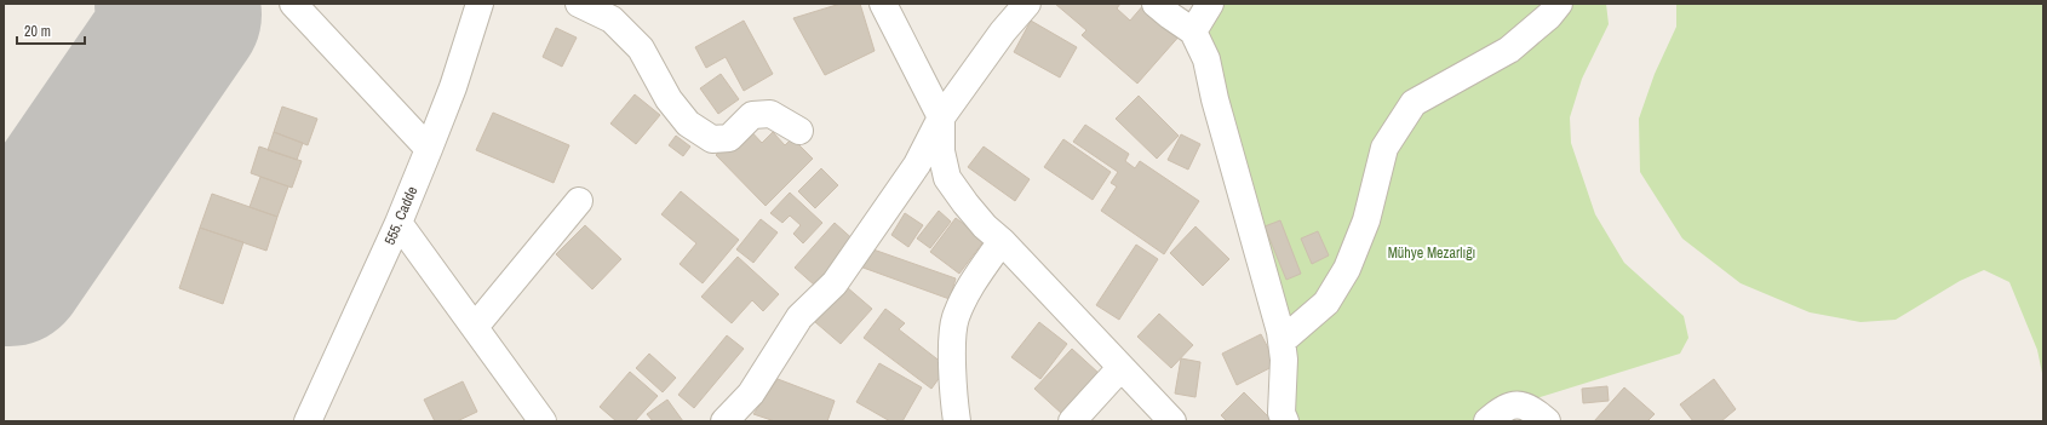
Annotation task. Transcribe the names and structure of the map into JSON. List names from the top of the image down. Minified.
{"streets":{"street":["555. Cadde"]},"parks":["Mühye Mezarlığı"],"scale_bar":"20 m"}
